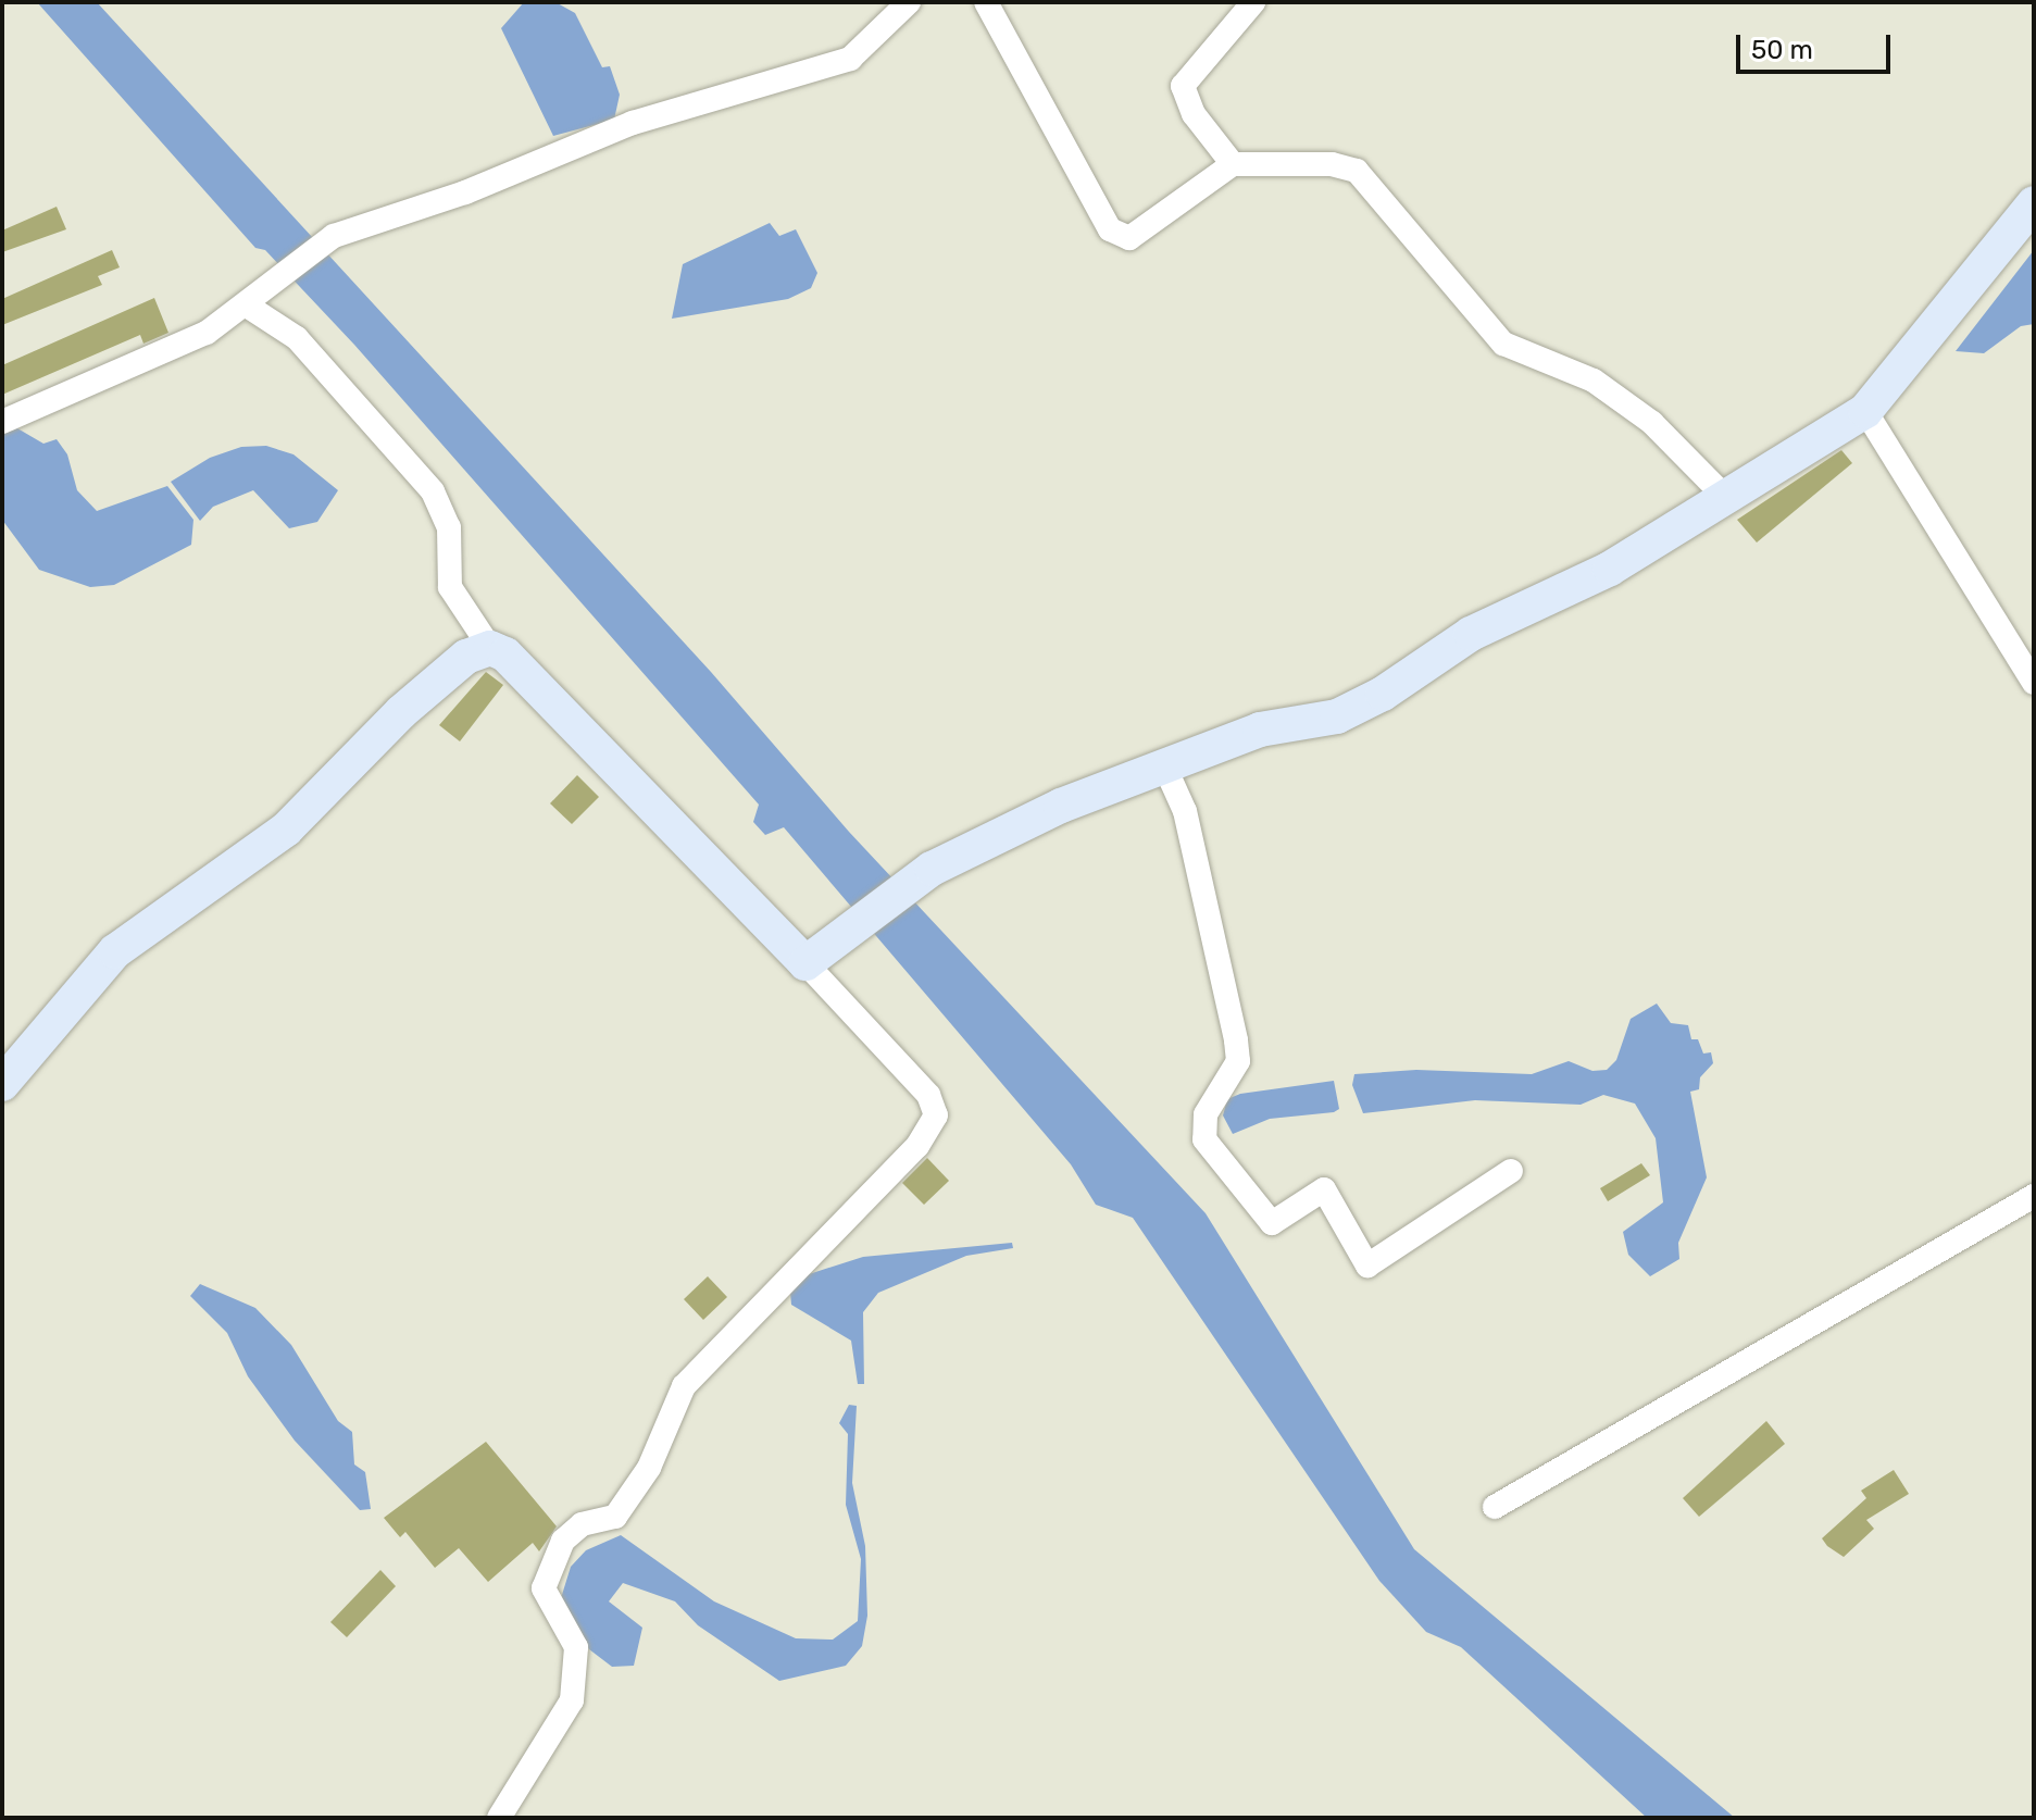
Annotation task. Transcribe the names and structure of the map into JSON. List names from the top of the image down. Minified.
{"scale_bar":"50 m"}
